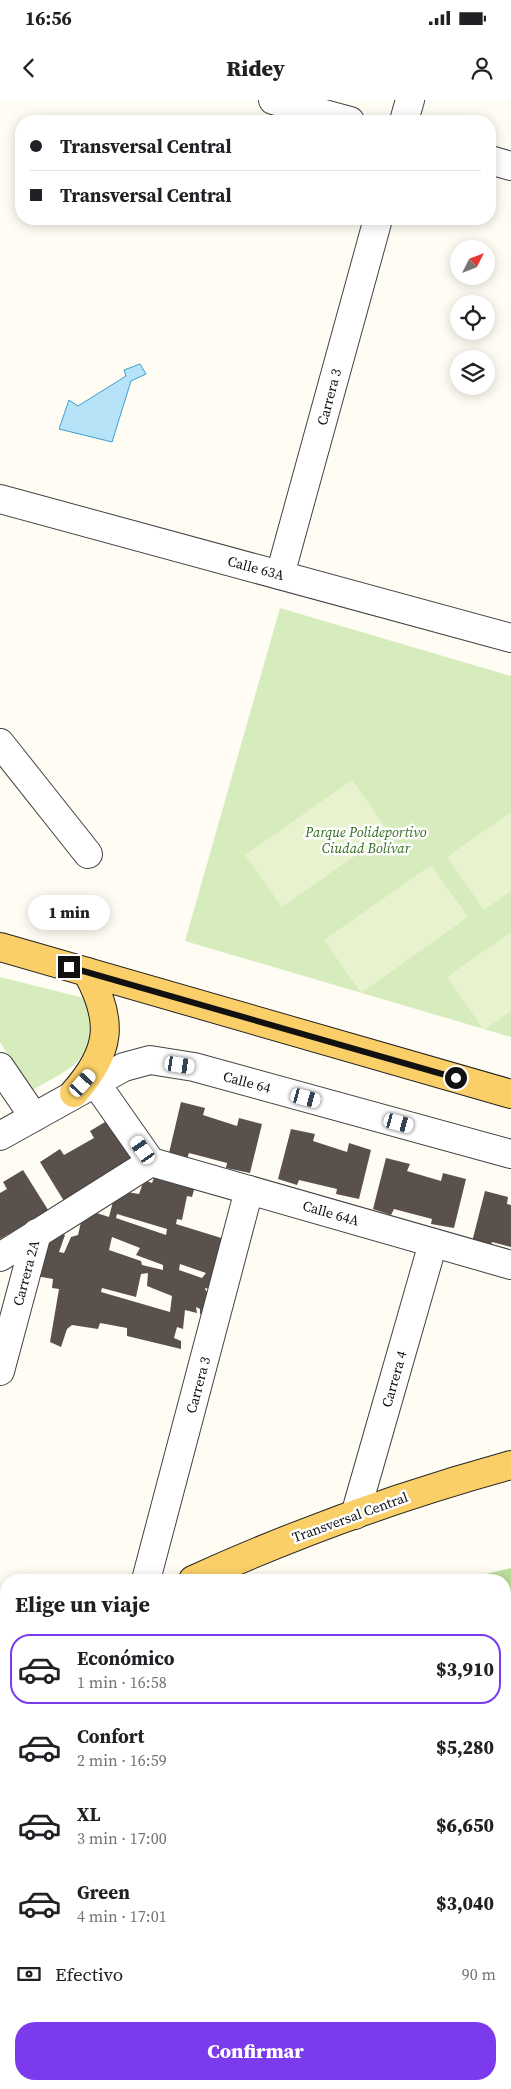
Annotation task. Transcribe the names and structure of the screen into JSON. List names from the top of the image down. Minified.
{"streets":{"main road":["Transversal Central"],"street":["Carrera 3","Calle 63A","Calle 64","Calle 64A","Carrera 2A","Carrera 4"]},"crossings":[["Carrera 3","Calle 63A"],["Carrera 3","Calle 64A"],["Calle 64A","Carrera 4"],["Carrera 4","Transversal Central"]],"parks":["Parque Polideportivo Ciudad Bolívar"],"north":"top right","page":{"status":"16:56","header":"Ridey","banner":["Transversal Central","Transversal Central"],"bubble":"1 min","heading":"Elige un viaje","list":[{"name":"Económico","note":"1 min · 16:58","value":"$3,910"},{"name":"Confort","note":"2 min · 16:59","value":"$5,280"},{"name":"XL","note":"3 min · 17:00","value":"$6,650"},{"name":"Green","note":"4 min · 17:01","value":"$3,040"}],"pay":["Efectivo","90 m"],"buttons":"Confirmar"}}
